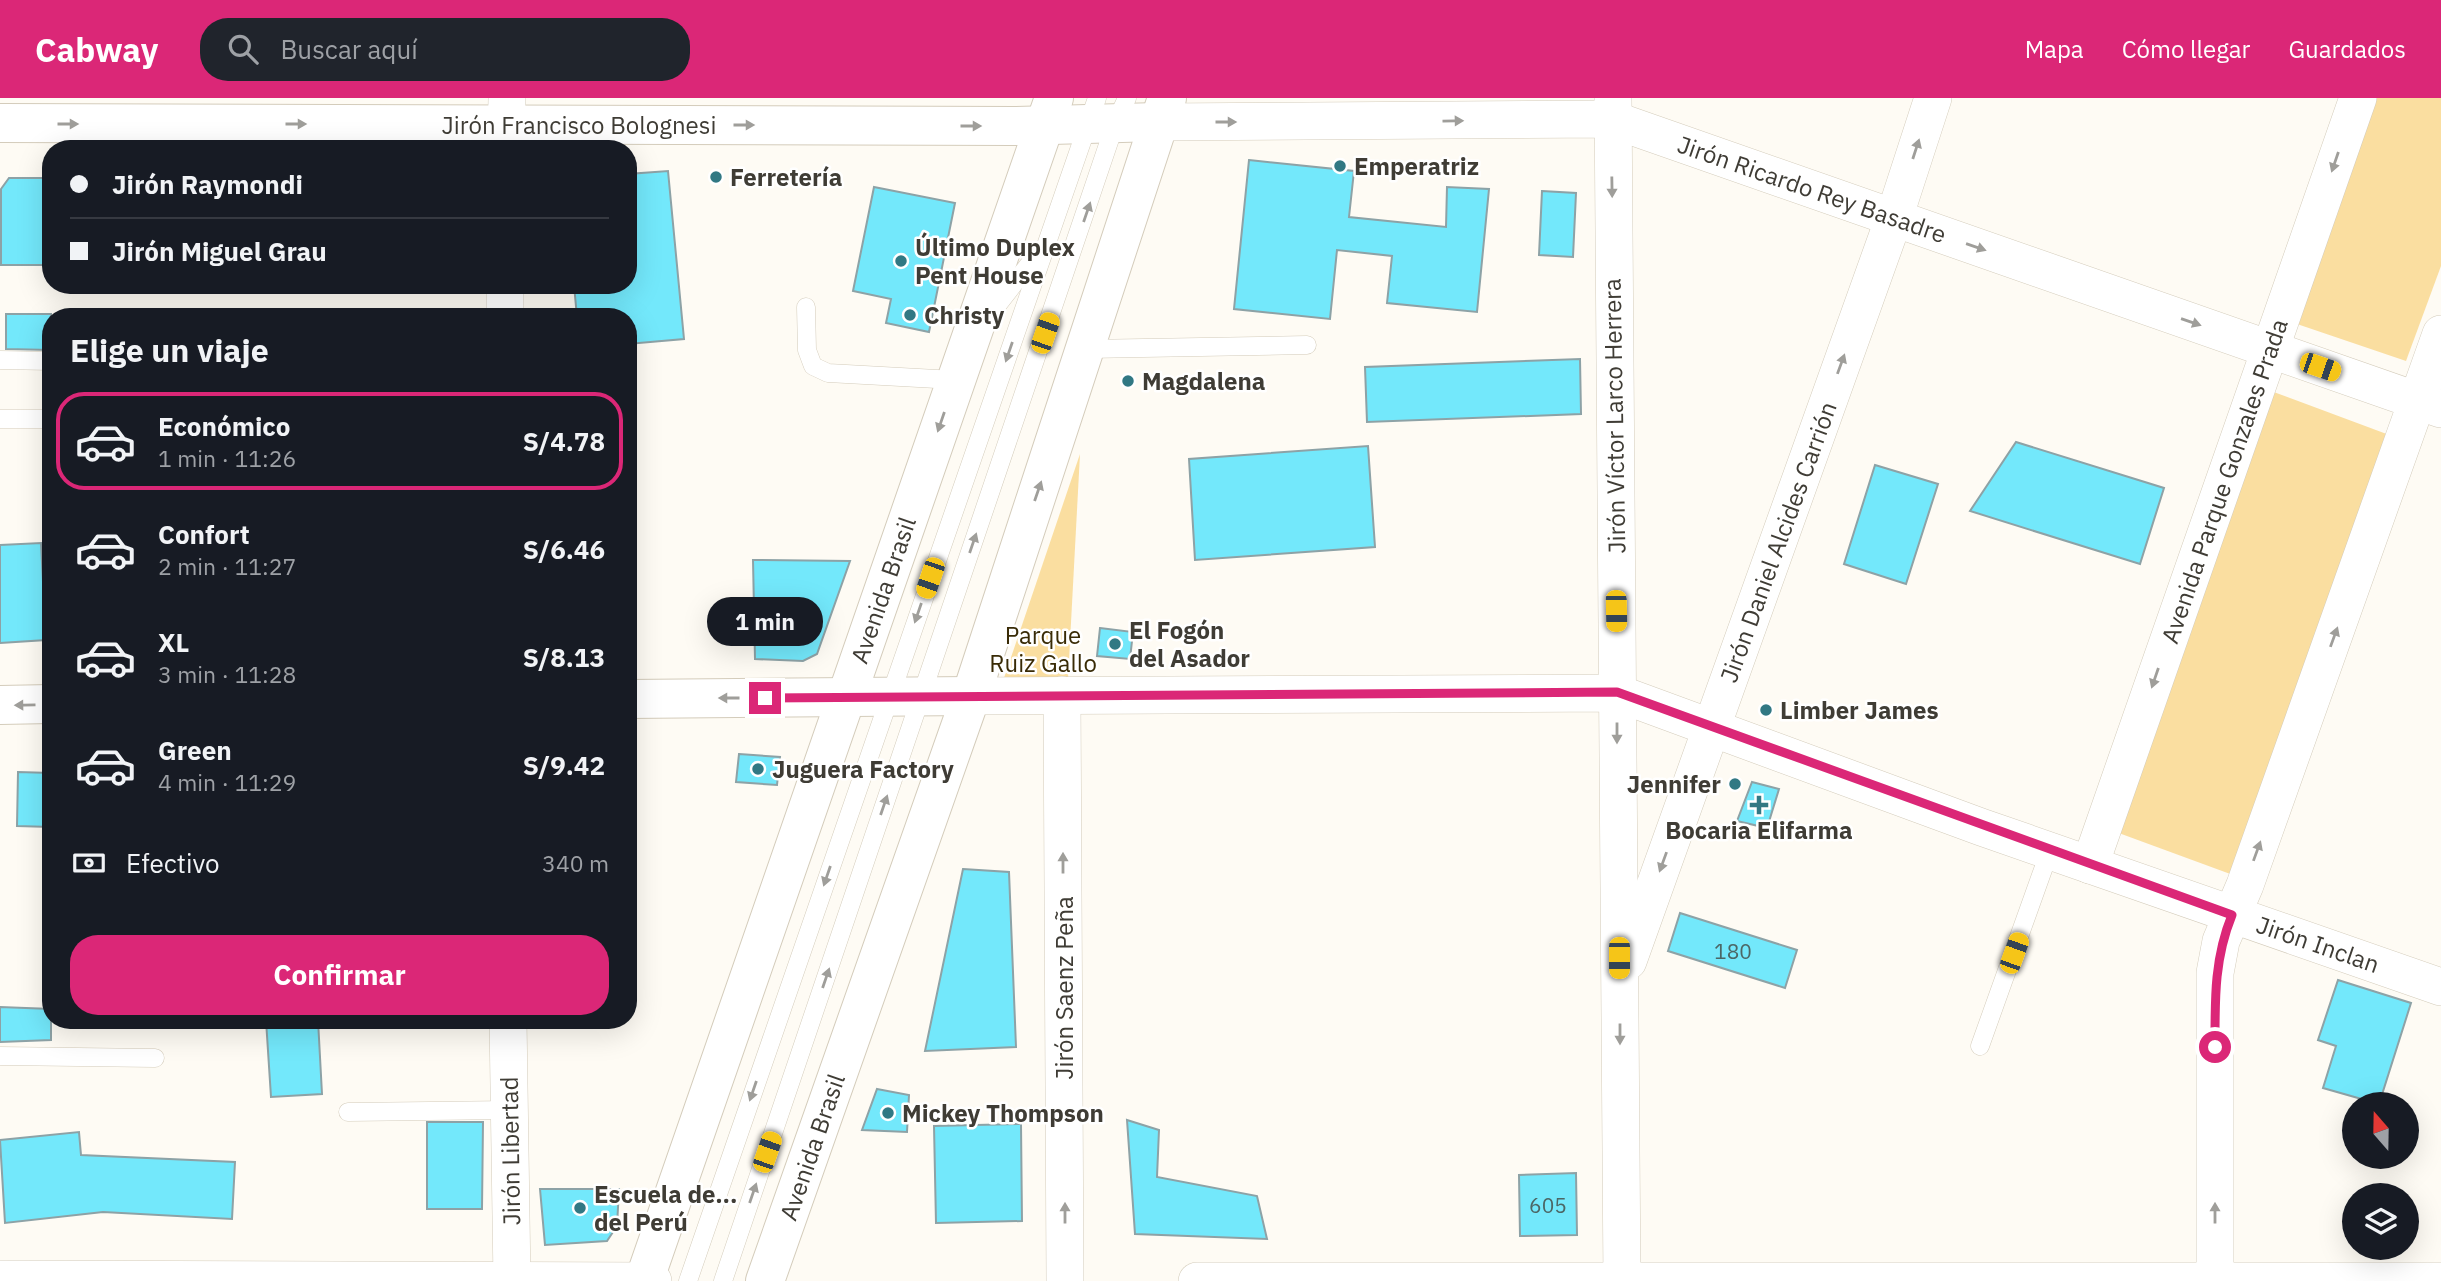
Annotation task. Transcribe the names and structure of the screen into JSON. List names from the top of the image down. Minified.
{"streets":{"main road":["Jirón Francisco Bolognesi","Avenida Brasil"],"street":["Jirón Ricardo Rey Basadre","Jirón Víctor Larco Herrera","Avenida Parque Gonzales Prada","Jirón Daniel Alcides Carrión","Jirón Inclan","Jirón Saenz Peña","Jirón Libertad"]},"crossings":[["Jirón Francisco Bolognesi","Jirón Ricardo Rey Basadre"],["Jirón Francisco Bolognesi","Avenida Brasil"],["Jirón Ricardo Rey Basadre","Jirón Víctor Larco Herrera"],["Jirón Ricardo Rey Basadre","Avenida Parque Gonzales Prada"],["Jirón Ricardo Rey Basadre","Jirón Daniel Alcides Carrión"],["Jirón Ricardo Rey Basadre","Avenida Brasil"],["Jirón Víctor Larco Herrera","Jirón Daniel Alcides Carrión"],["Jirón Víctor Larco Herrera","Jirón Inclan"],["Avenida Parque Gonzales Prada","Jirón Inclan"],["Jirón Daniel Alcides Carrión","Jirón Inclan"],["Avenida Brasil","Jirón Inclan"],["Jirón Inclan","Jirón Saenz Peña"]],"one_way":["Jirón Francisco Bolognesi","Jirón Ricardo Rey Basadre","Jirón Víctor Larco Herrera","Jirón Saenz Peña"],"parks":["Parque Ruiz Gallo"],"places":{"other":["Emperatriz","Ferretería","Último Duplex Pent House","Christy","Magdalena","El Fogón del Asador","Limber James","Juguera Factory","Jennifer","Mickey Thompson","Escuela de... del Perú"],"health":["Bocaria Elifarma"]},"house_numbers":["180","605"],"north":"top","page":{"header":"Cabway","search":"Buscar aquí","nav":["Mapa","Cómo llegar","Guardados"],"banner":["Jirón Raymondi","Jirón Miguel Grau"],"heading":"Elige un viaje","list":[{"name":"Económico","note":"1 min · 11:26","value":"S/4.78"},{"name":"Confort","note":"2 min · 11:27","value":"S/6.46"},{"name":"XL","note":"3 min · 11:28","value":"S/8.13"},{"name":"Green","note":"4 min · 11:29","value":"S/9.42"}],"bubble":"1 min","pay":["Efectivo","340 m"],"buttons":"Confirmar"}}
